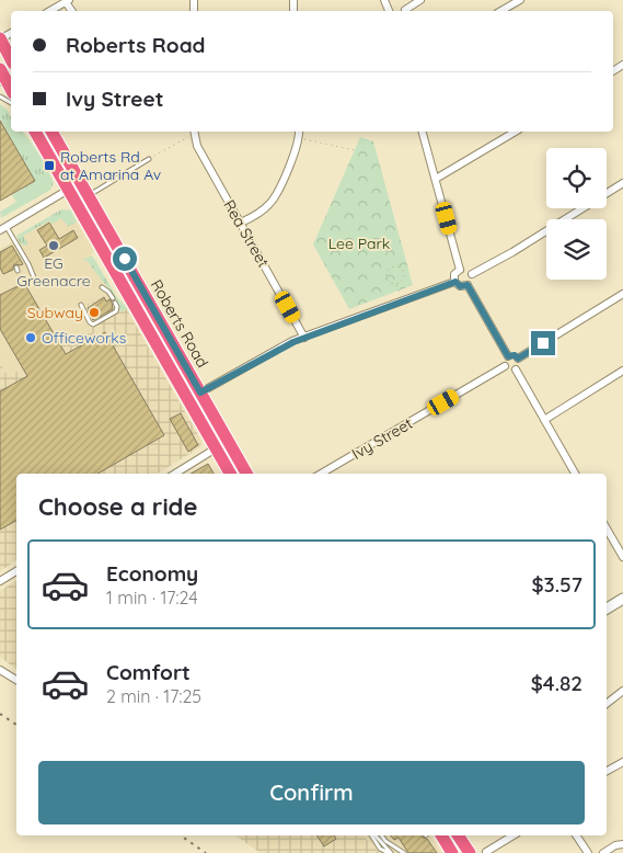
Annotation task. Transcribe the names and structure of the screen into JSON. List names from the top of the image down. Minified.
{"streets":{"highway":["Roberts Road"],"street":["Rea Street","Ivy Street"]},"parks":["Lee Park"],"places":{"transit":["Roberts Rd at Amarina Av"],"other":["EG Greenacre","Subway","Officeworks"]},"page":{"banner":["Roberts Road","Ivy Street"],"heading":"Choose a ride","list":[{"name":"Economy","note":"1 min · 17:24","value":"$3.57"},{"name":"Comfort","note":"2 min · 17:25","value":"$4.82"}],"buttons":"Confirm"}}
